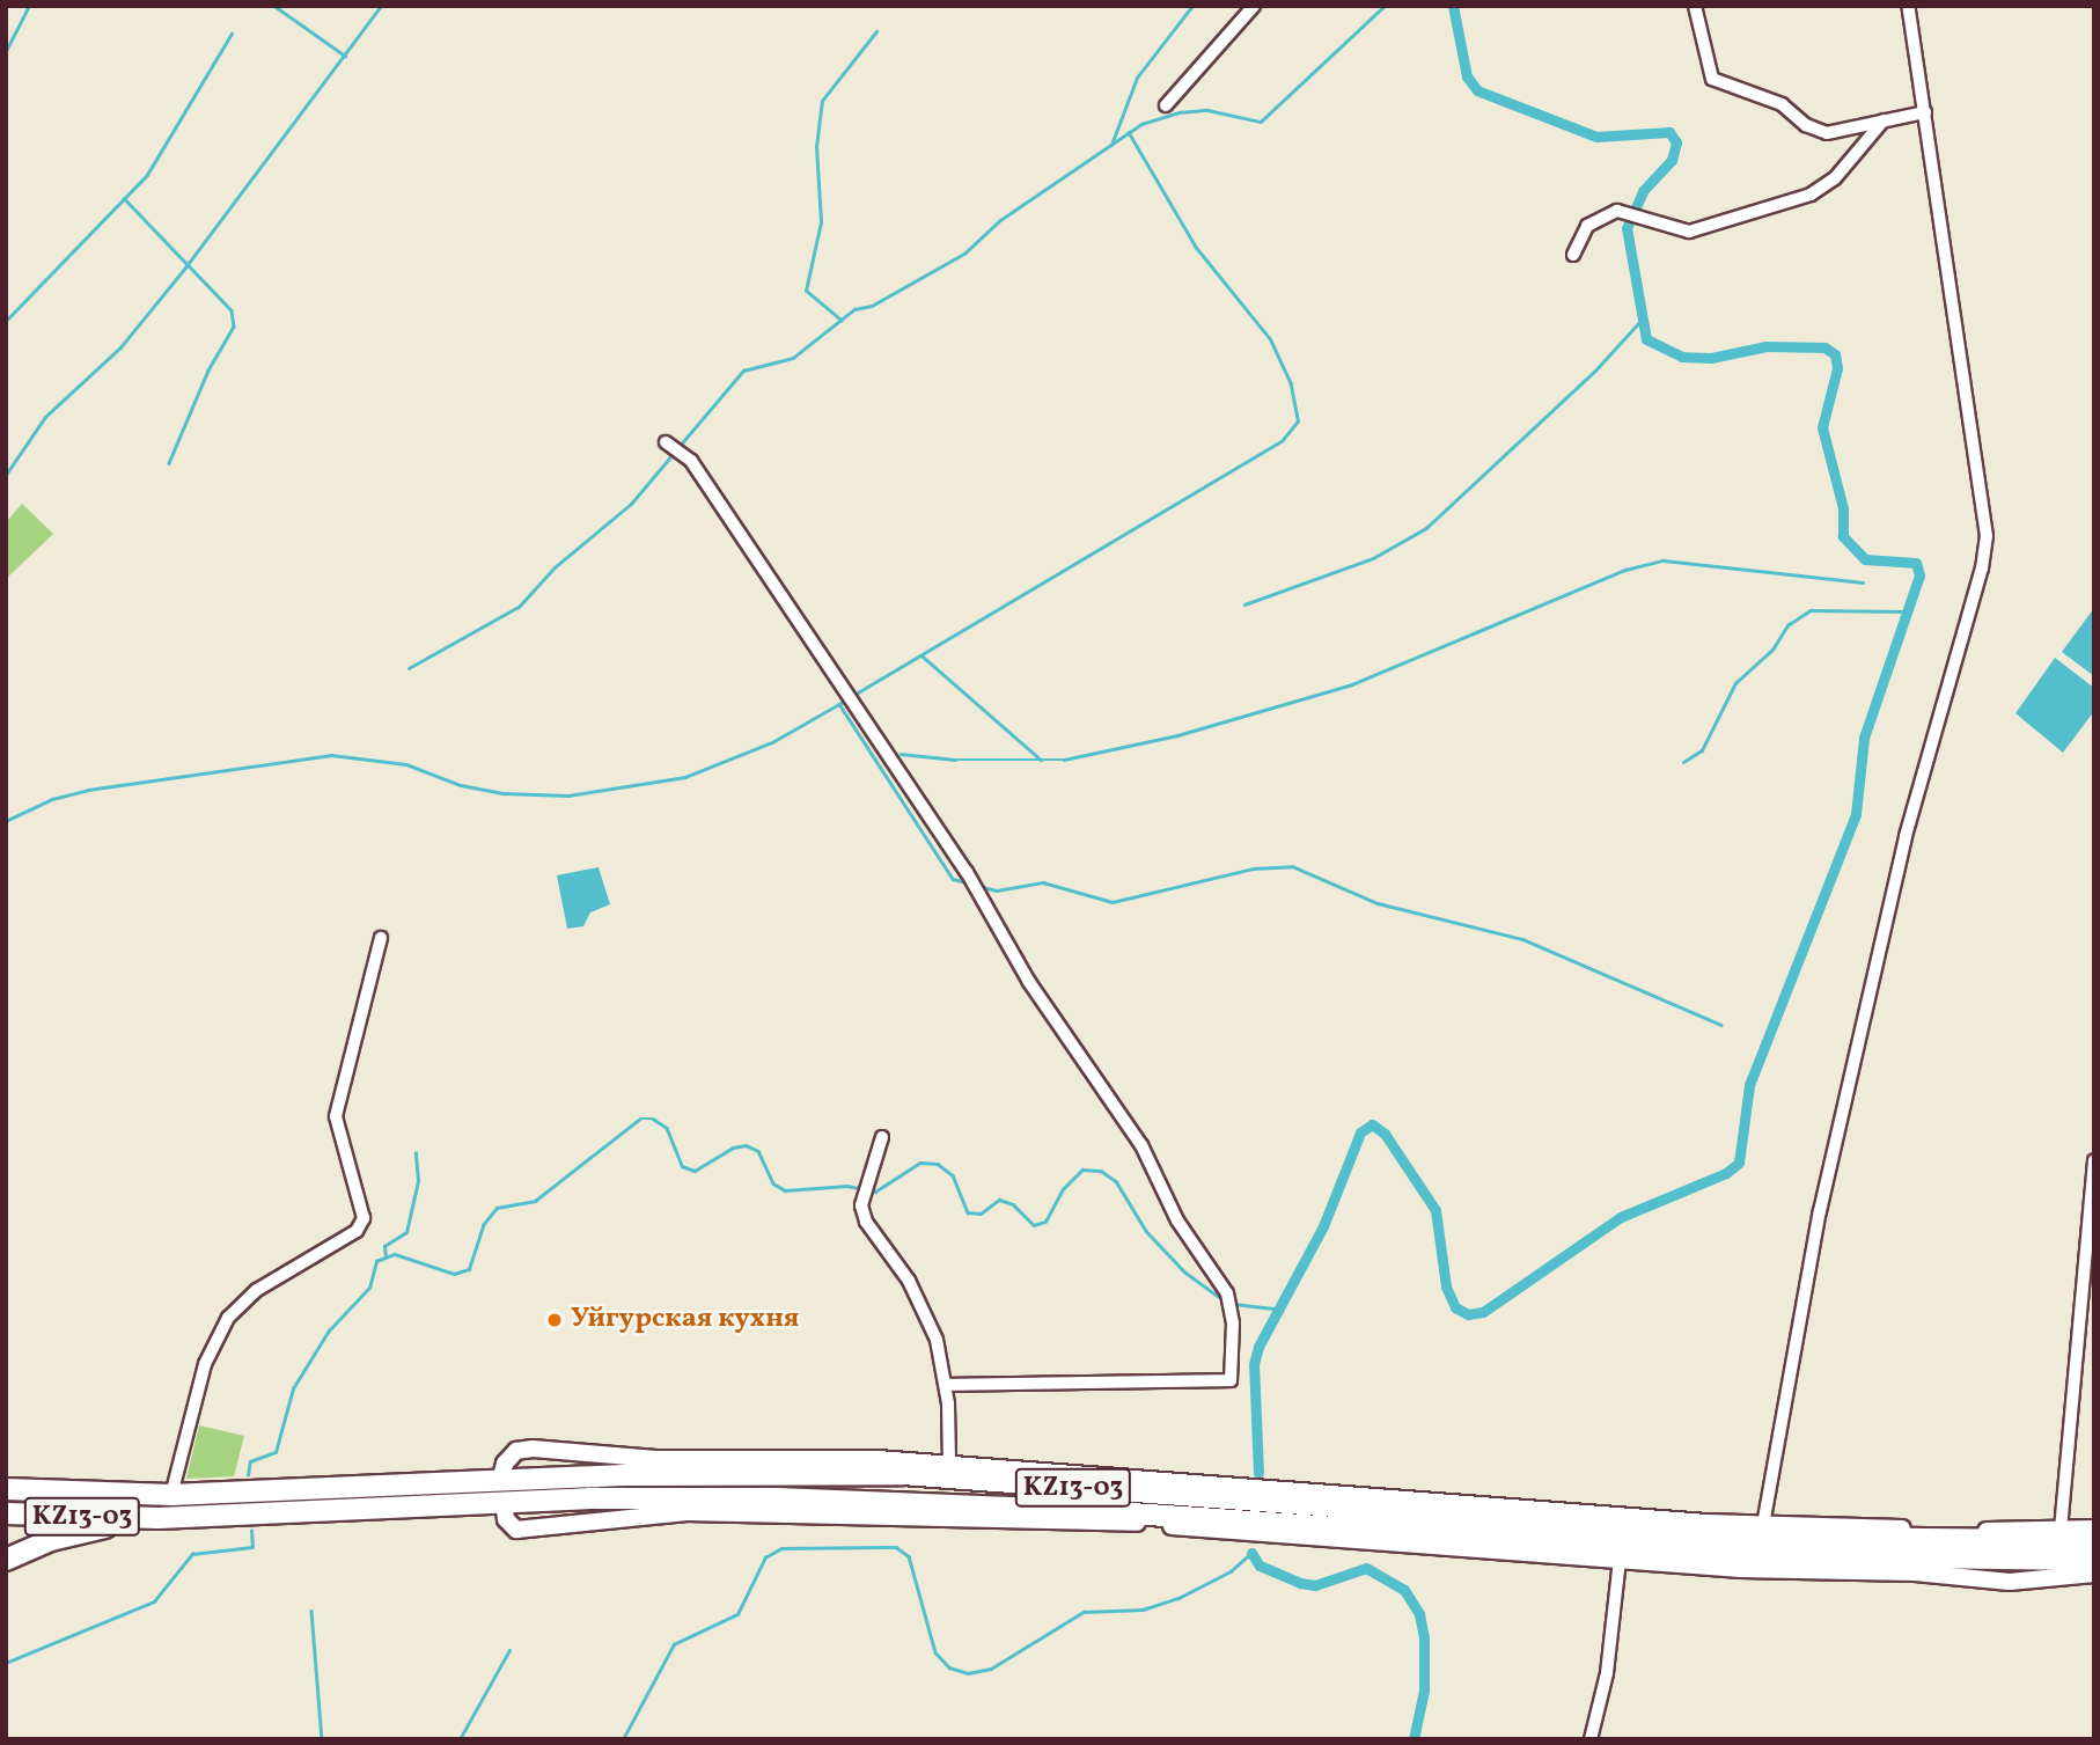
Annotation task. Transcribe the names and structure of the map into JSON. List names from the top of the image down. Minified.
{"streets":{"highway":["KZ13-03"]},"places":["Уйгурская кухня"]}
